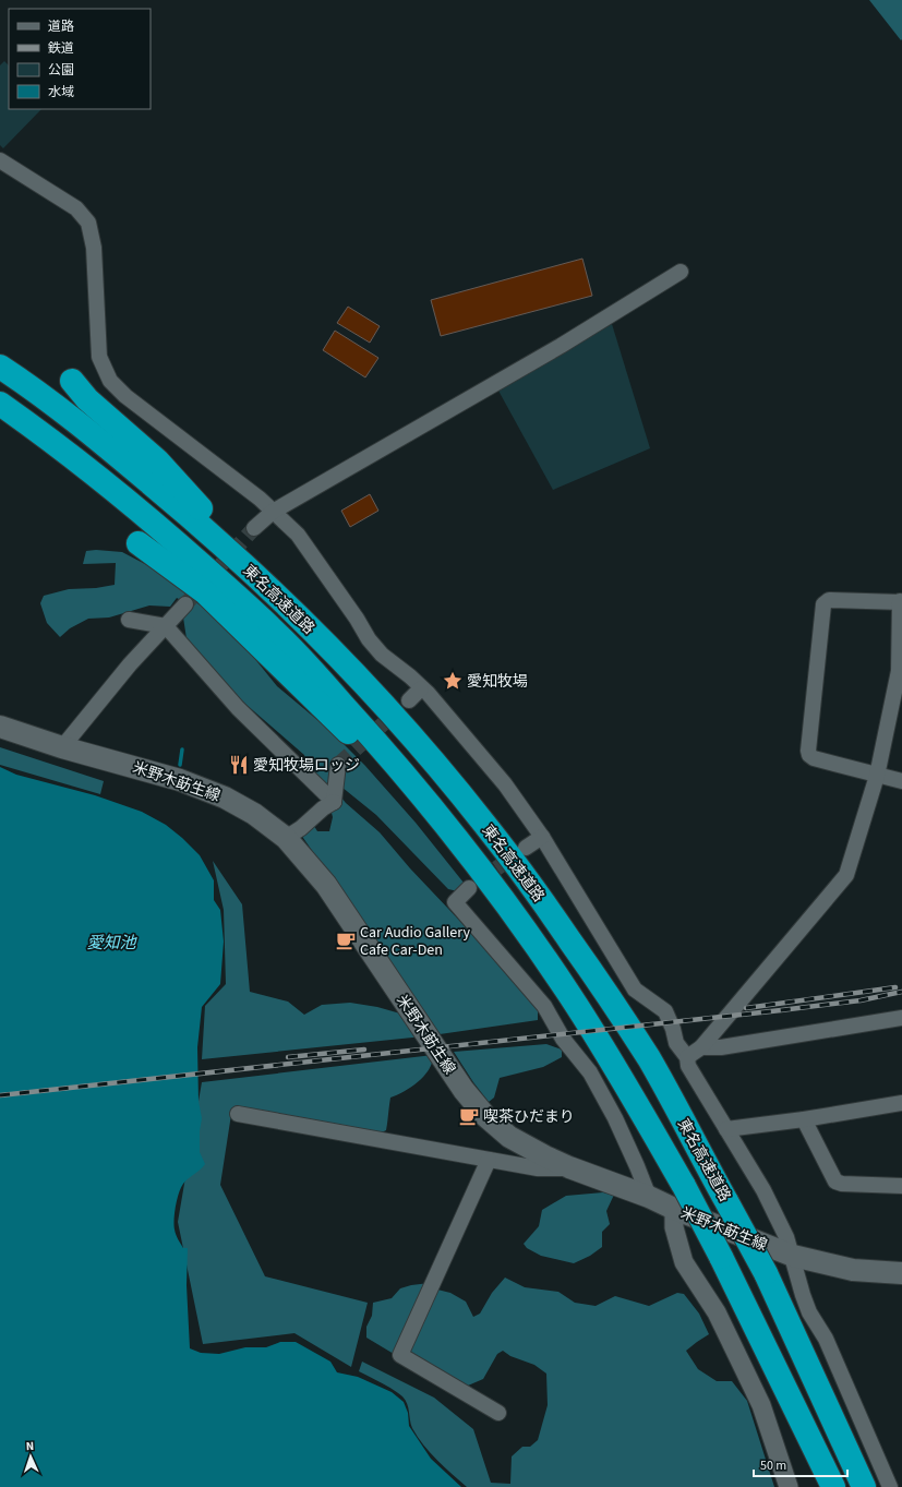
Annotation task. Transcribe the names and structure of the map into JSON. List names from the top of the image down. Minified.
{"streets":{"highway":["東名高速道路"],"main road":["米野木莇生線"]},"water":["愛知池"],"places":{"place":["愛知牧場"],"restaurant":["愛知牧場ロッジ"],"cafe":["Car Audio Gallery Cafe Car-Den","喫茶ひだまり"]},"legend":["道路","鉄道","公園","水域"],"scale_bar":"50 m","north":"top"}
